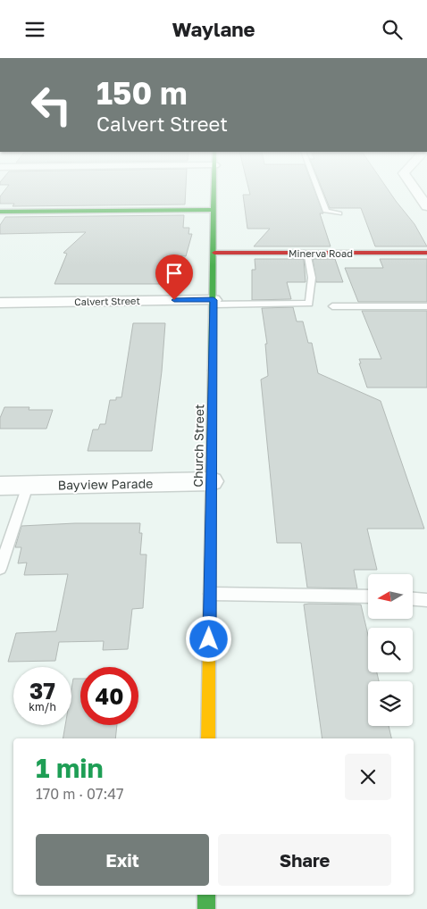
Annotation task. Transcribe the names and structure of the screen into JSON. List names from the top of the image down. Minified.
{"streets":{"street":["Minerva Road","Calvert Street","Church Street","Bayview Parade"]},"crossings":[["Minerva Road","Church Street"],["Calvert Street","Church Street"],["Church Street","Bayview Parade"]],"north":"left","page":{"header":"Waylane","turn":["150 m","Calvert Street"],"speed":"37 km/h","limit":"40","heading":["1 min","170 m · 07:47"],"buttons":["Exit","Share"]}}
